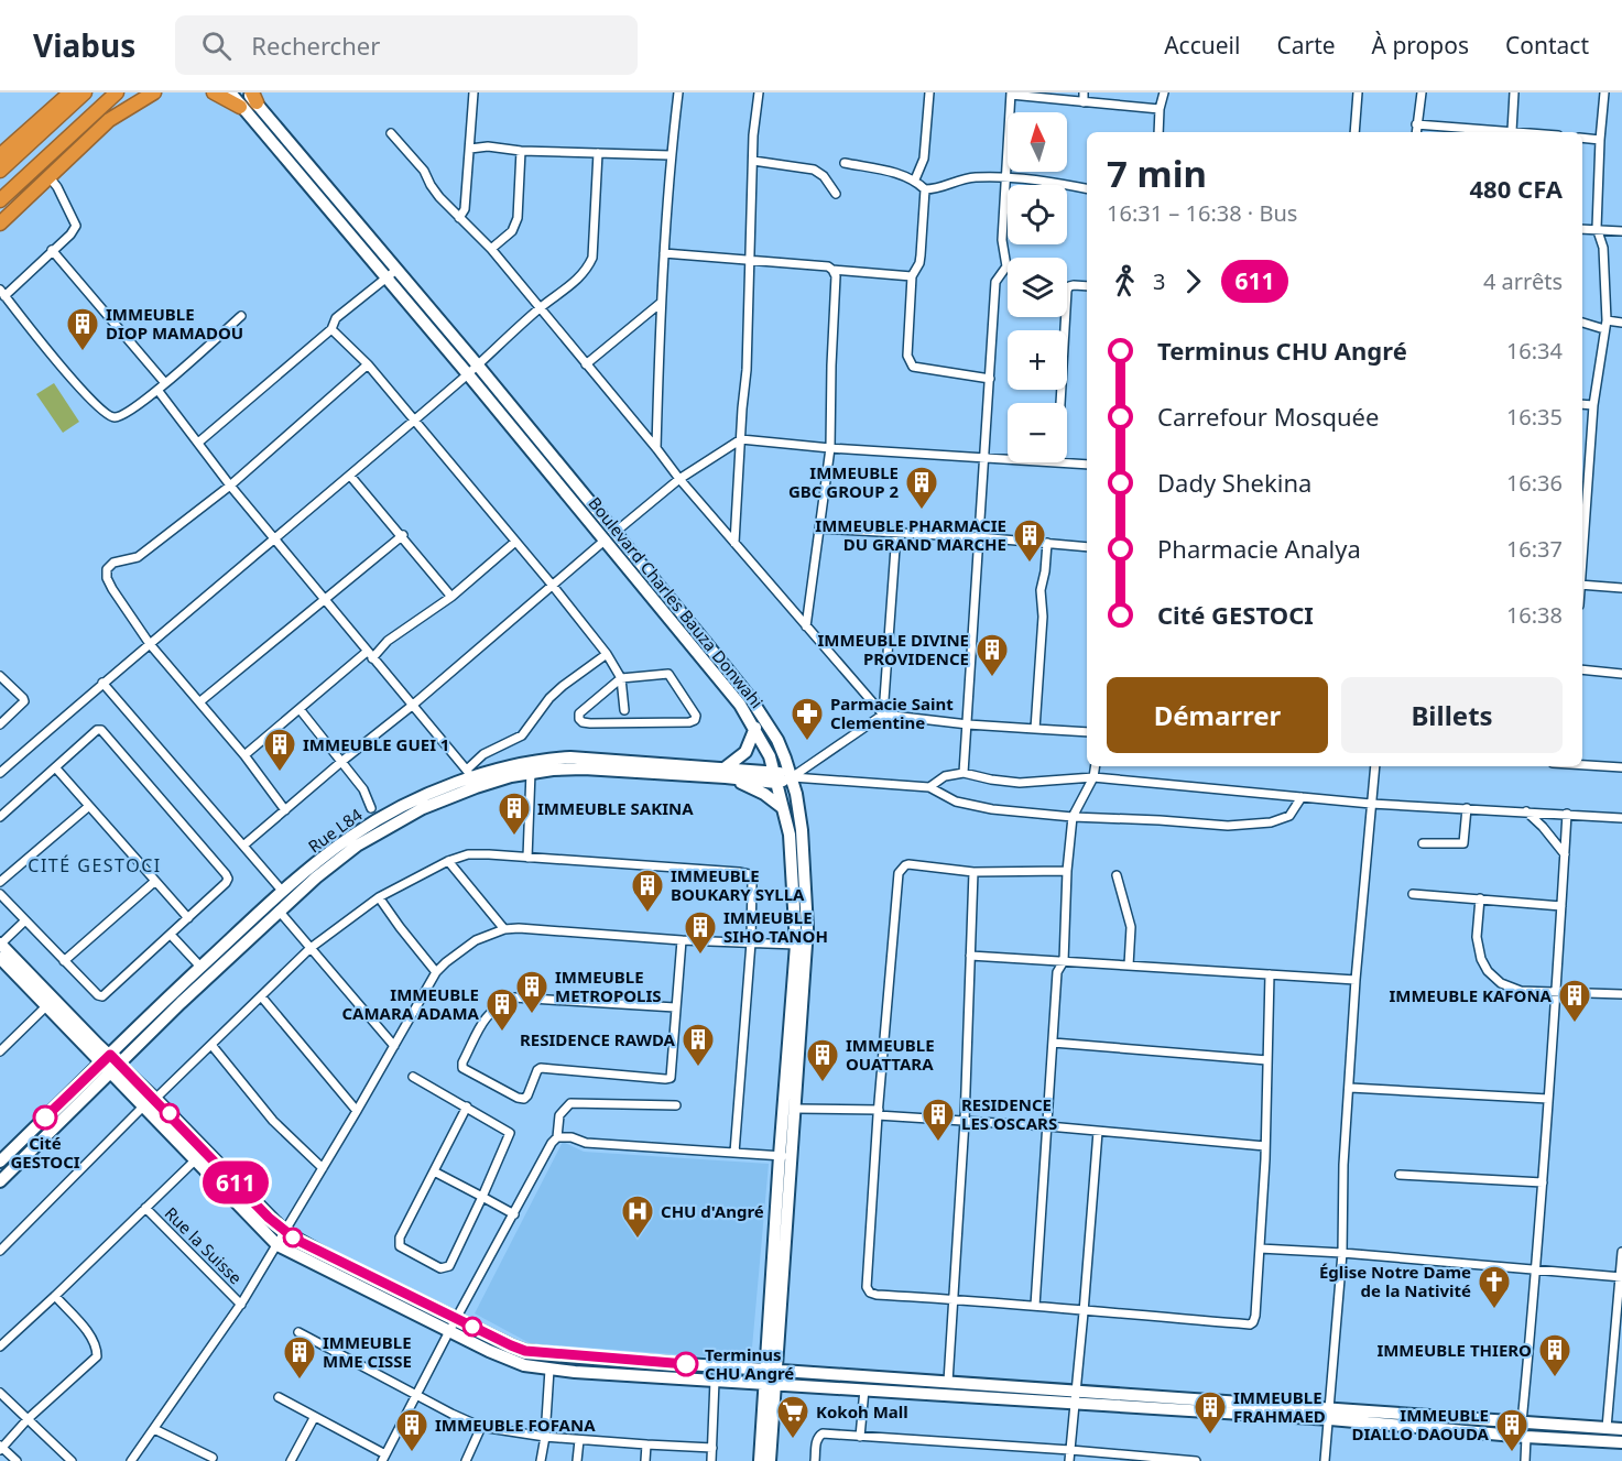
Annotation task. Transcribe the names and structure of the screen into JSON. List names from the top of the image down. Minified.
{"streets":{"main road":["Boulevard Charles Bauza Donwahi","Rue L84"],"street":["Rue la Suisse"]},"crossings":[["Boulevard Charles Bauza Donwahi","Rue L84"]],"districts":["CITÉ GESTOCI"],"places":{"building":["IMMEUBLE DIOP MAMADOU","IMMEUBLE GBC GROUP 2","IMMEUBLE PHARMACIE DU GRAND MARCHE","IMMEUBLE DIVINE PROVIDENCE","IMMEUBLE GUEI 1","IMMEUBLE SAKINA","IMMEUBLE BOUKARY SYLLA","IMMEUBLE SIHO TANOH","IMMEUBLE METROPOLIS","IMMEUBLE KAFONA","IMMEUBLE CAMARA ADAMA","RESIDENCE RAWDA","IMMEUBLE OUATTARA","RESIDENCE LES OSCARS","IMMEUBLE THIERO","IMMEUBLE MME CISSE","IMMEUBLE FRAHMAED","IMMEUBLE FOFANA","IMMEUBLE DIALLO DAOUDA"],"pharmacy":["Parmacie Saint Clementine"],"other":["Cité GESTOCI","Terminus CHU Angré"],"hospital":["CHU d'Angré"],"church":["Église Notre Dame de la Nativité"],"supermarket":["Kokoh Mall"]},"lines":["bus line 611"],"north":"top","page":{"header":"Viabus","search":"Rechercher","nav":["Accueil","Carte","À propos","Contact"],"on_map":"611","map_buttons":["+","−"],"heading":["7 min","16:31 – 16:38 · Bus","480 CFA"],"legs":["3","611","4 arrêts"],"list":[{"name":"Terminus CHU Angré","value":"16:34"},{"name":"Carrefour Mosquée","value":"16:35"},{"name":"Dady Shekina","value":"16:36"},{"name":"Pharmacie Analya","value":"16:37"},{"name":"Cité GESTOCI","value":"16:38"}],"buttons":["Démarrer","Billets"]}}
